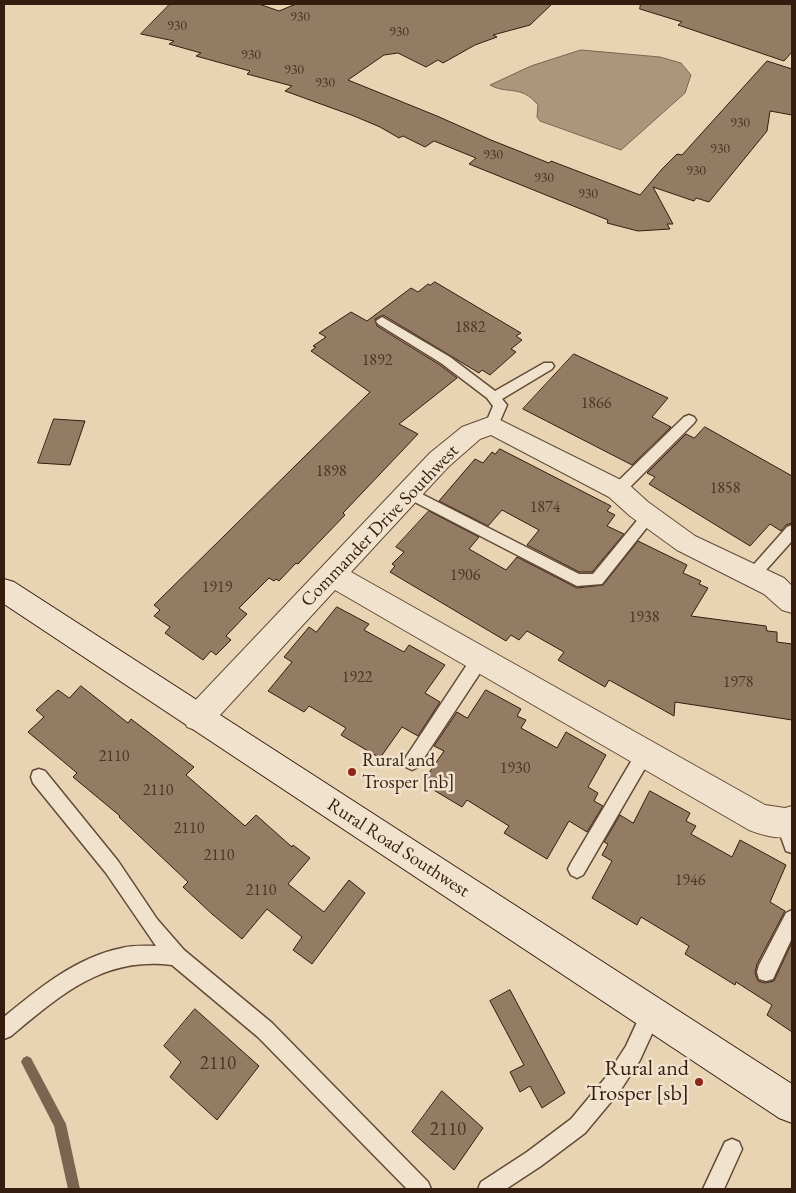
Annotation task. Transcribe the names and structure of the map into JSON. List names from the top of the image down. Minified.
{"streets":{"street":["Commander Drive Southwest","Rural Road Southwest"]},"crossings":[["Commander Drive Southwest","Rural Road Southwest"]],"places":["Rural and Trosper [nb]","Rural and Trosper [sb]"],"house_numbers":["930","930","930","930","930","930","930","930","930","930","930","930","1882","1892","1866","1898","1858","1874","1906","1919","1938","1922","1978","2110","1930","2110","2110","2110","1946","2110","2110","2110"]}
